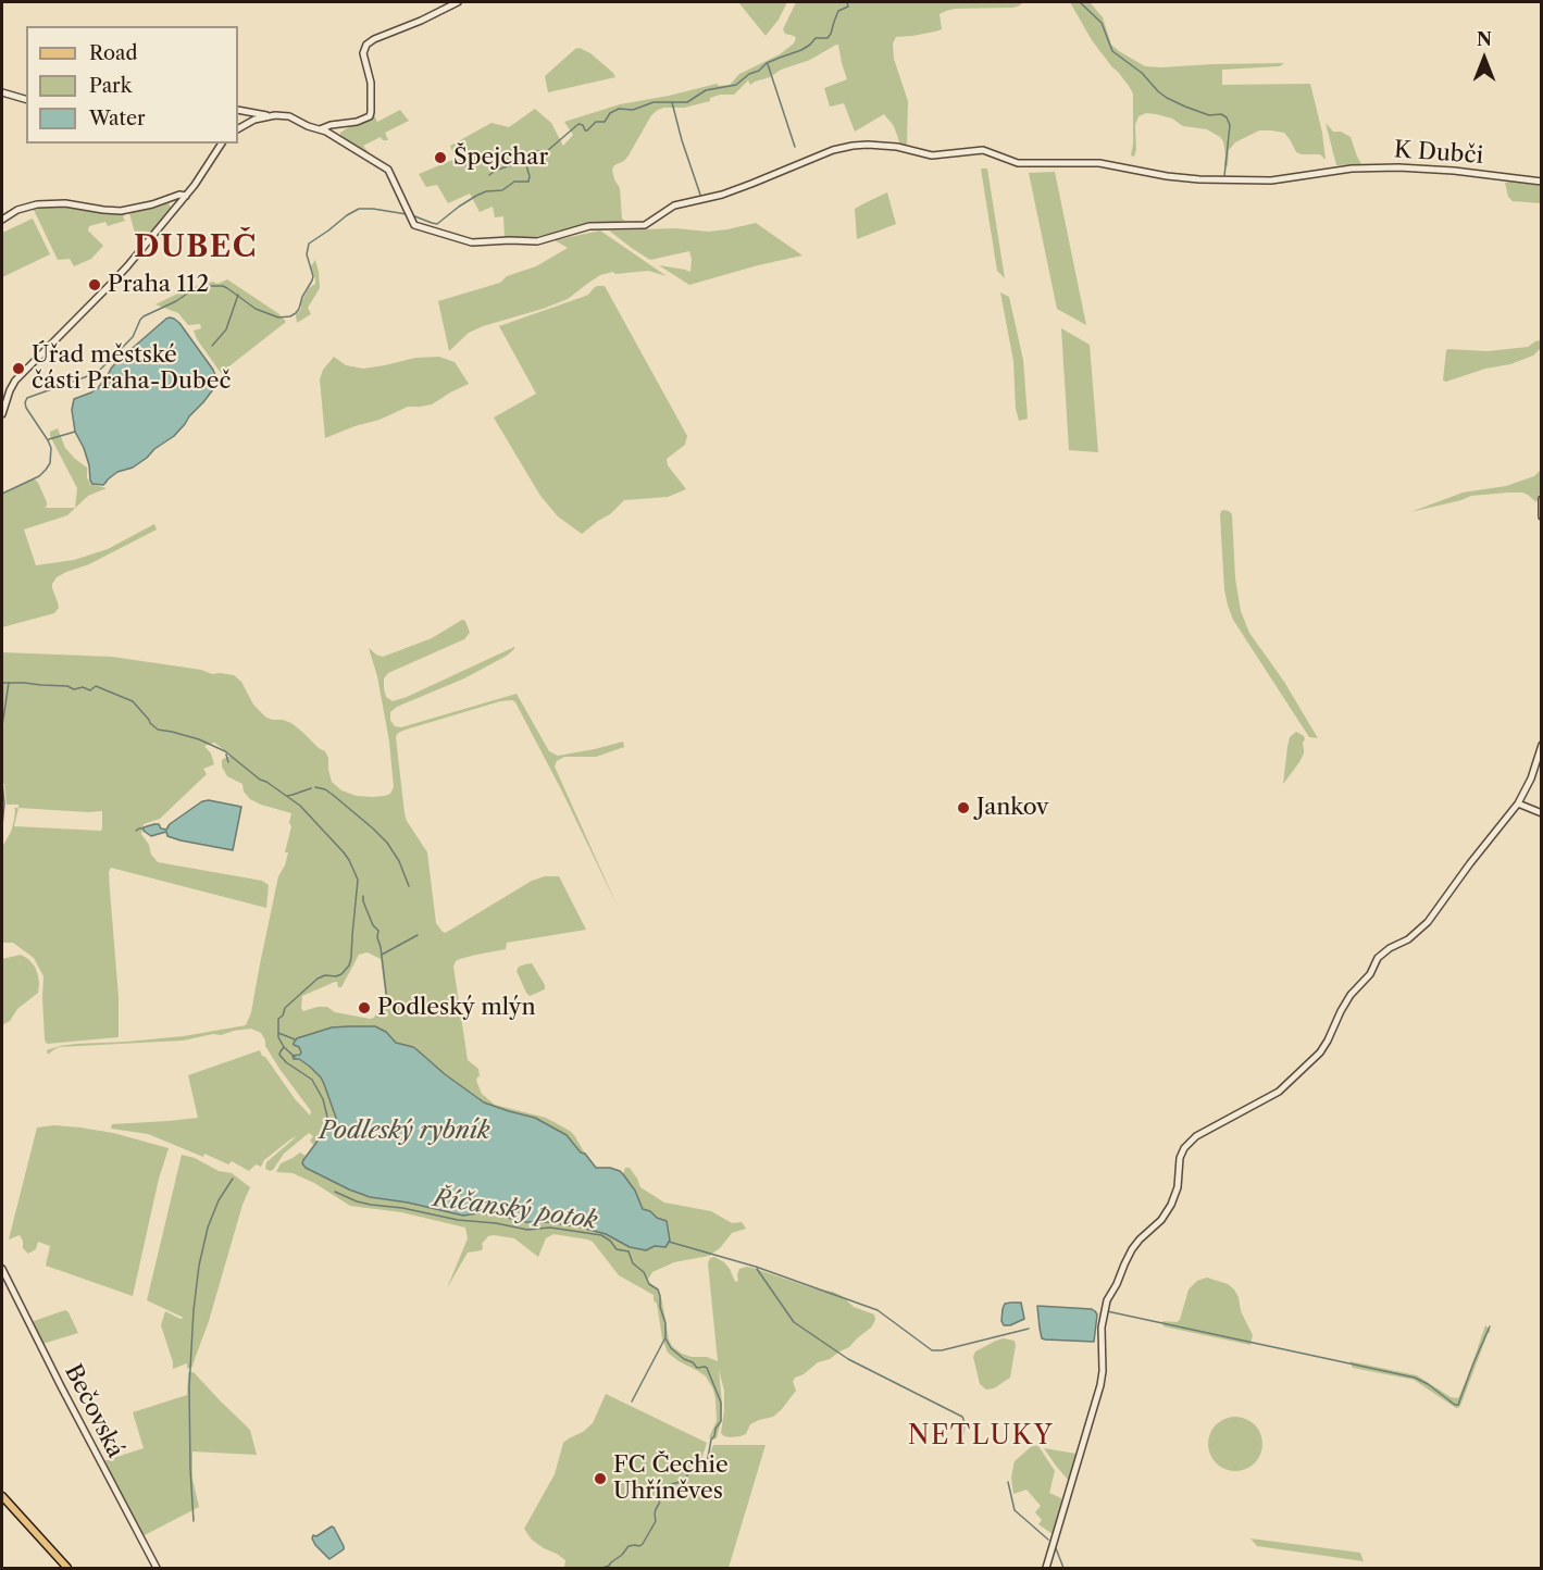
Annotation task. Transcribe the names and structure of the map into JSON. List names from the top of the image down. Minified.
{"streets":{"street":["K Dubči","Bečovská"]},"districts":["DUBEČ","NETLUKY"],"water":["Podleský rybník","Říčanský potok"],"places":["Špejchar","Praha 112","Úřad městské části Praha-Dubeč","Jankov","Podleský mlýn","FC Čechie Uhříněves"],"legend":["Road","Park","Water"],"north":"top"}
